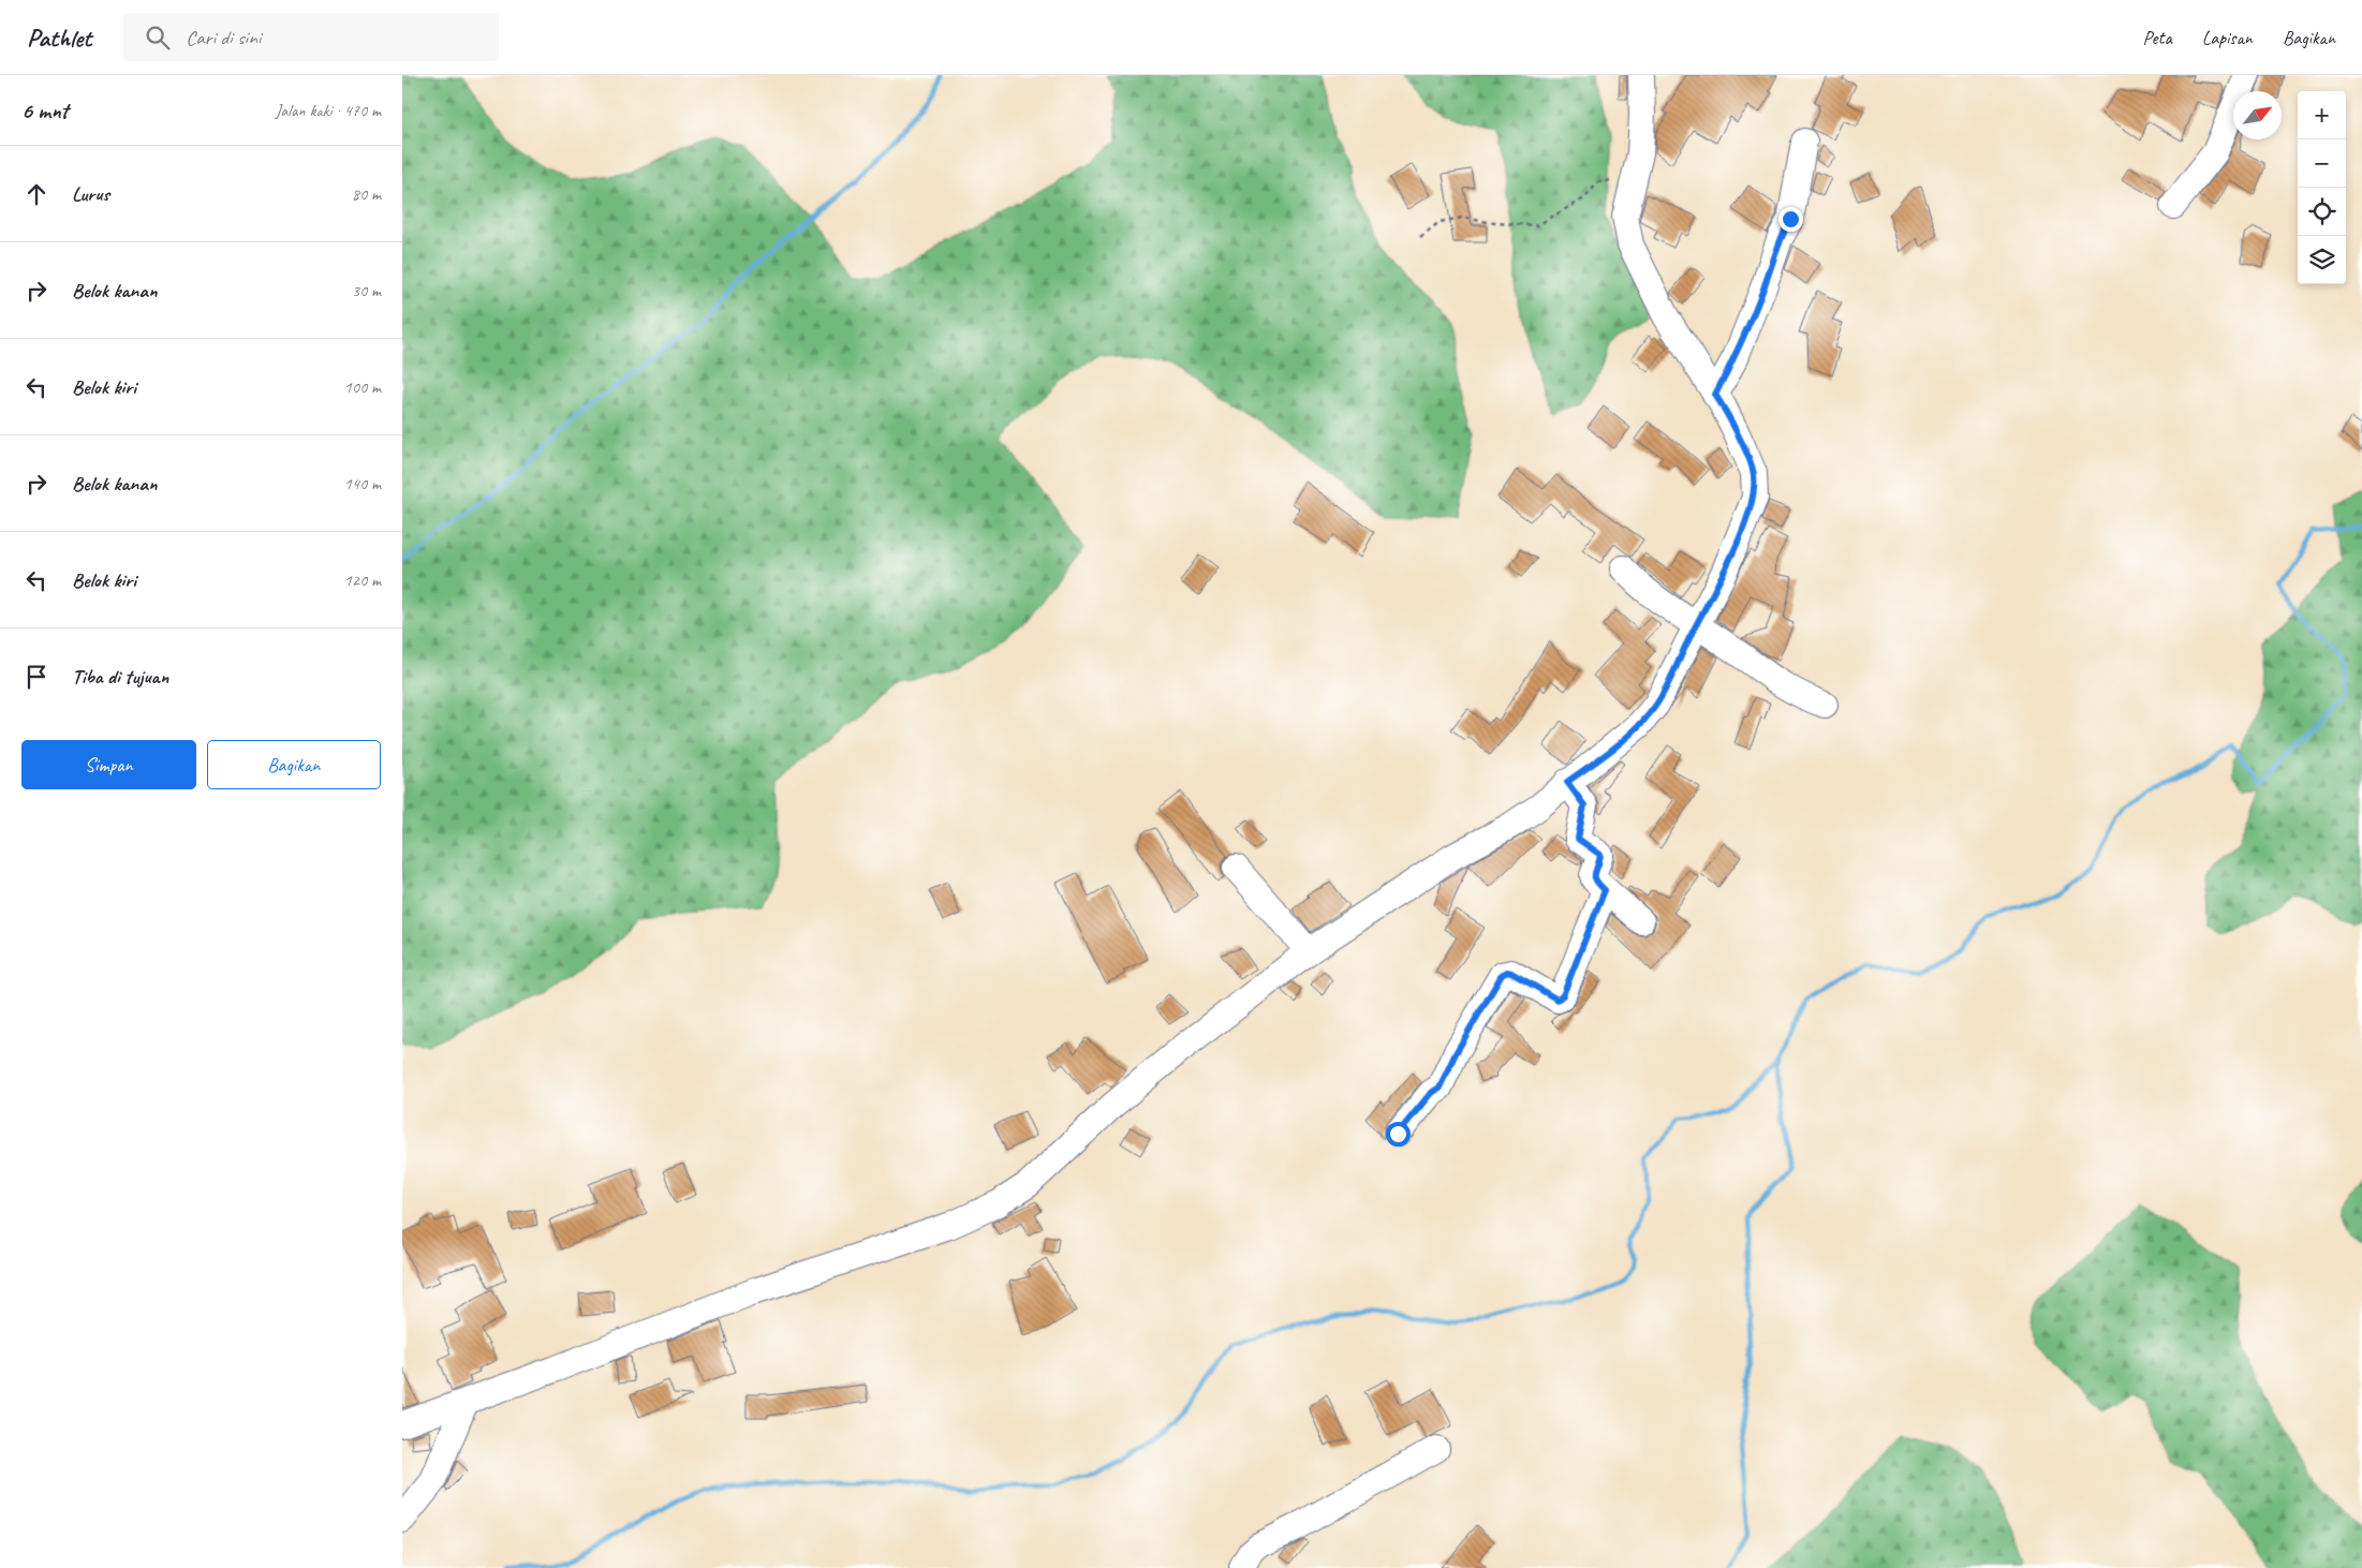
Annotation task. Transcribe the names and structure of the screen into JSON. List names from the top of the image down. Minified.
{"north":"top right","page":{"header":"Pathlet","search":"Cari di sini","nav":["Peta","Lapisan","Bagikan"],"heading":["6 mnt","Jalan kaki · 470 m"],"map_buttons":["+","−"],"list":[["Lurus","80 m"],["Belok kanan","30 m"],["Belok kiri","100 m"],["Belok kanan","140 m"],["Belok kiri","120 m"],"Tiba di tujuan"],"buttons":["Simpan","Bagikan"]}}
